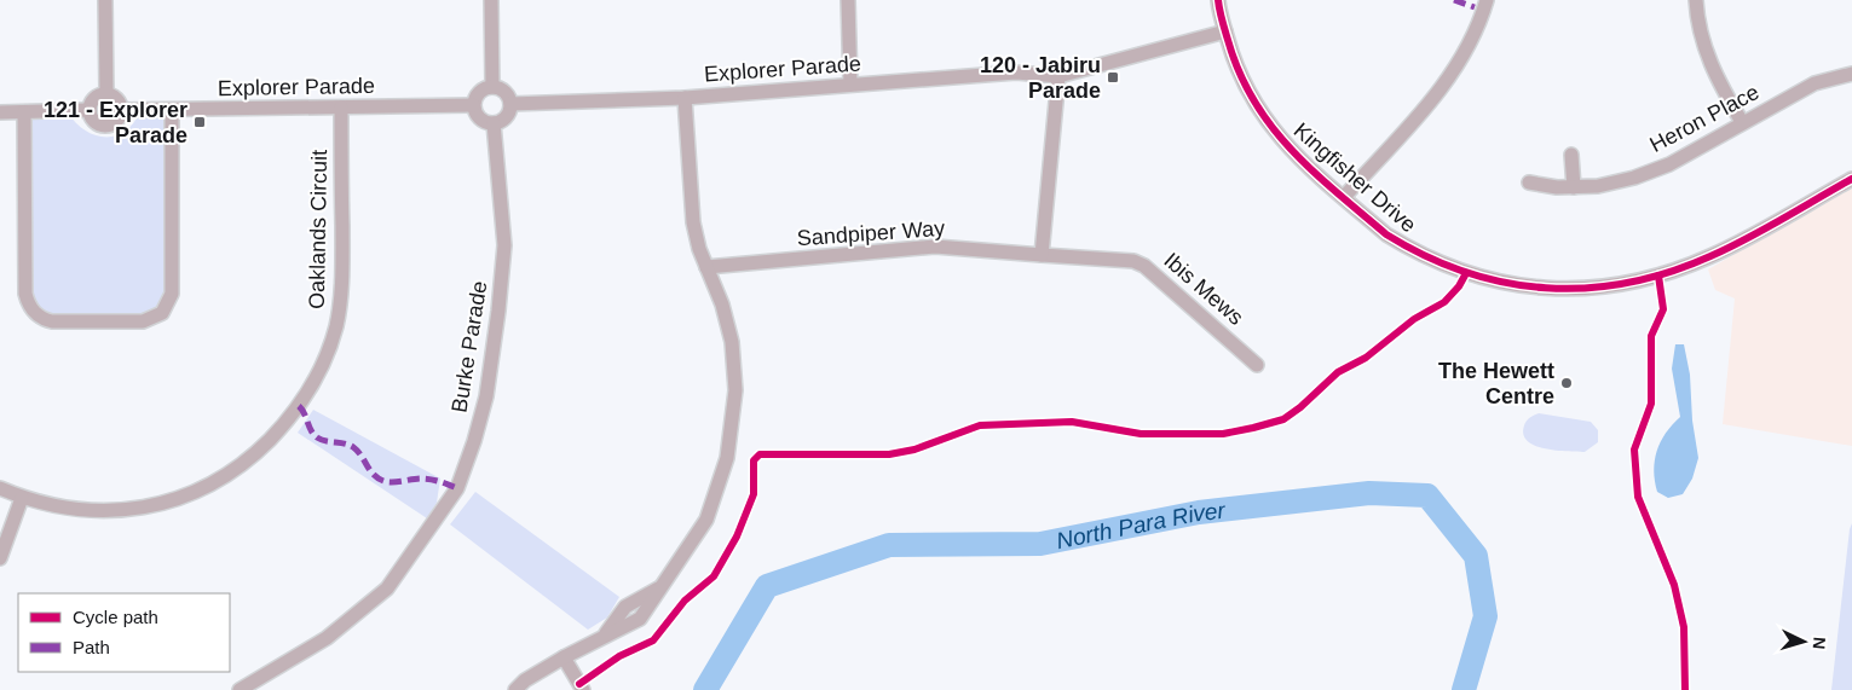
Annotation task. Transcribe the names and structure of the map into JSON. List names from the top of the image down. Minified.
{"streets":{"street":["Explorer Parade","Heron Place","Kingfisher Drive","Oaklands Circuit","Sandpiper Way","Ibis Mews","Burke Parade"]},"crossings":[["Explorer Parade","Kingfisher Drive"],["Explorer Parade","Oaklands Circuit"],["Explorer Parade","Burke Parade"],["Sandpiper Way","Ibis Mews"]],"water":["North Para River"],"places":{"transit":["120 - Jabiru Parade","121 - Explorer Parade"],"other":["The Hewett Centre"]},"legend":["Cycle path","Path"],"north":"right"}
